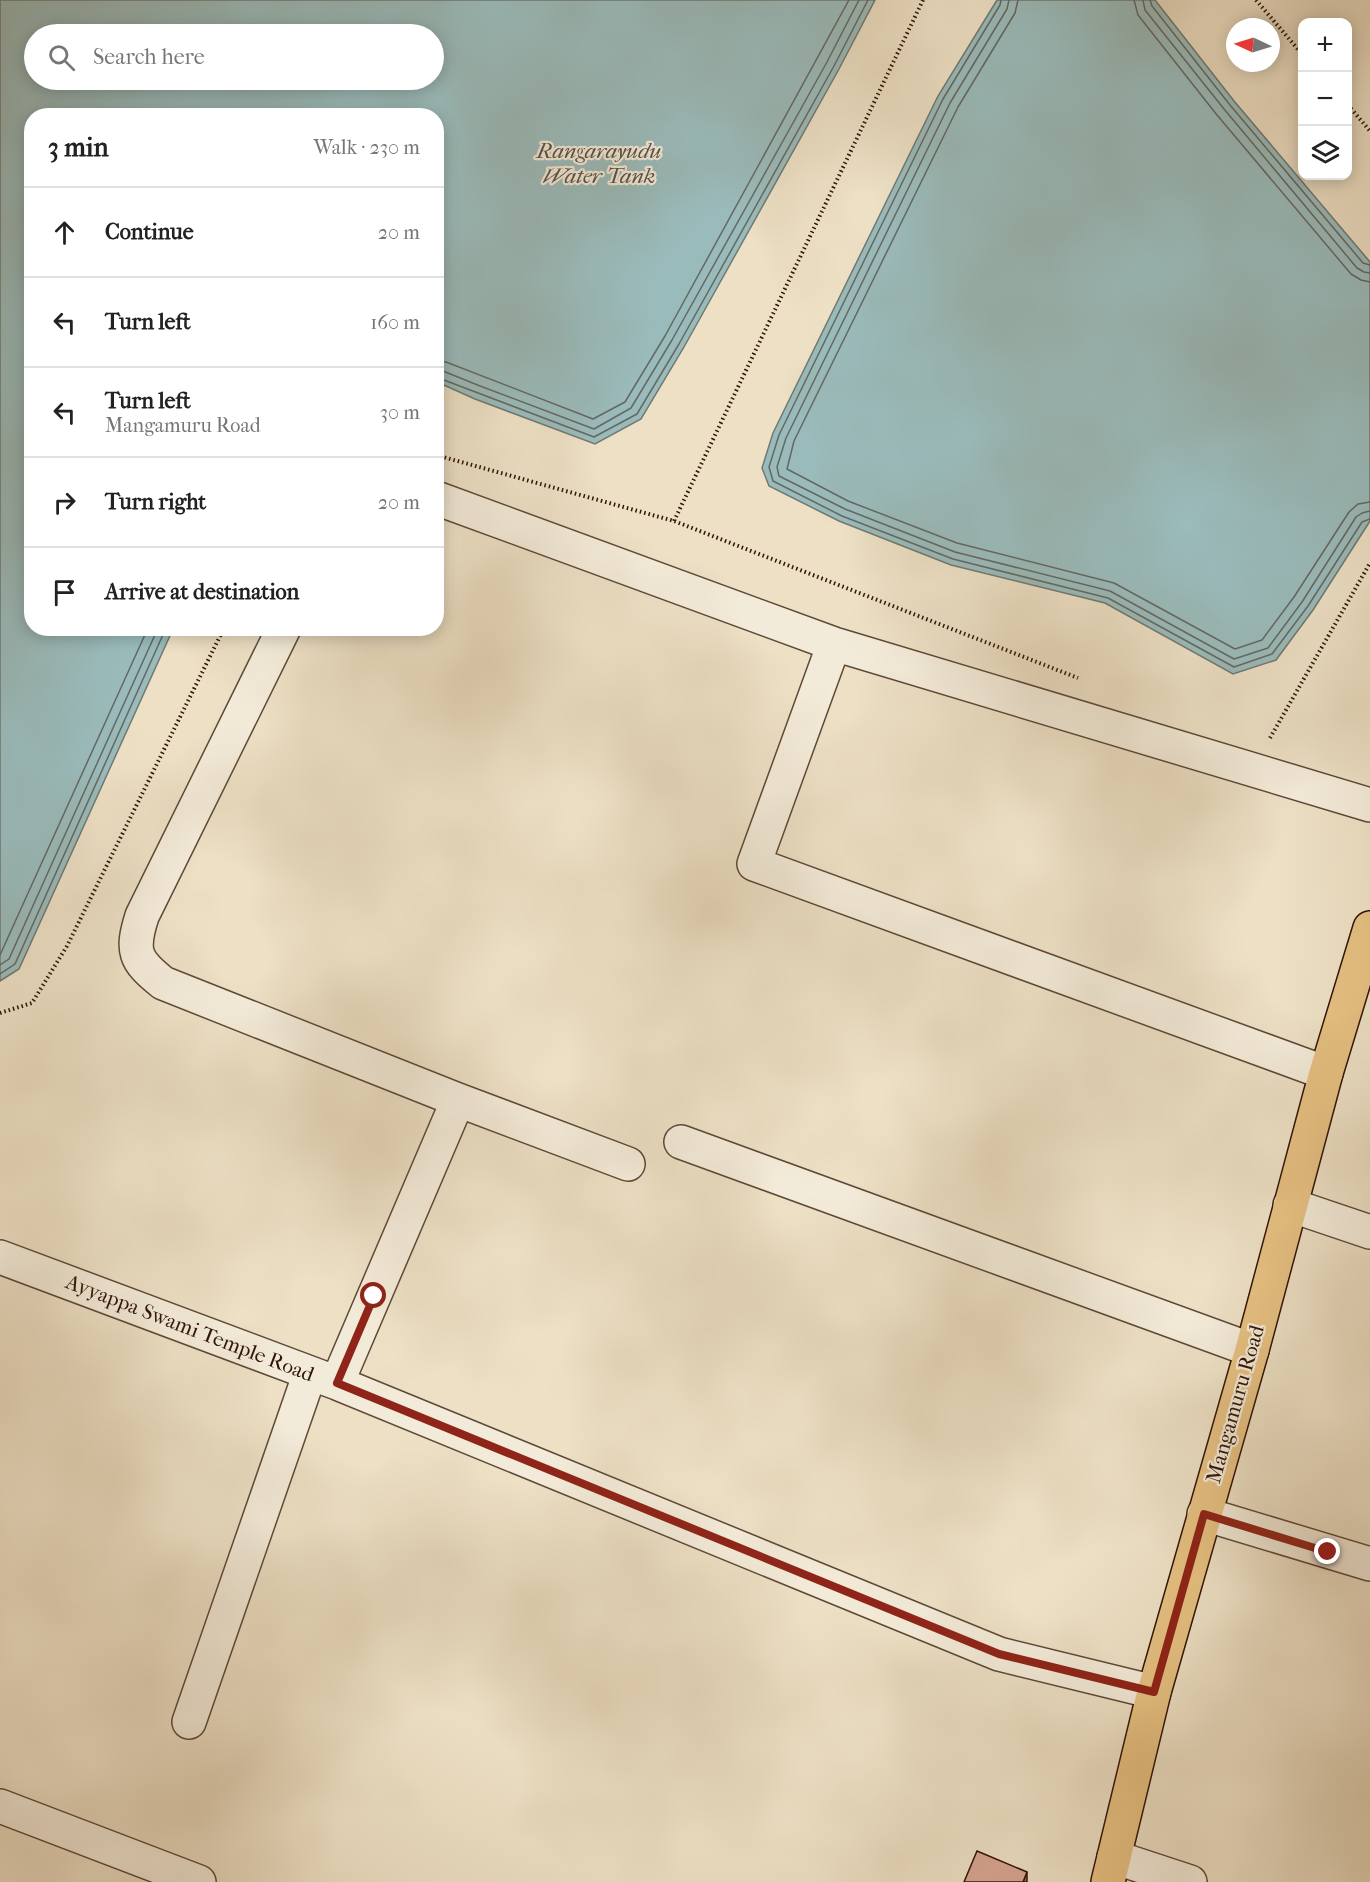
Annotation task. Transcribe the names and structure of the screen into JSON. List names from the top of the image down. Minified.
{"streets":{"main road":["Mangamuru Road"],"street":["Ayyappa Swami Temple Road"]},"crossings":[["Ayyappa Swami Temple Road","Mangamuru Road"]],"water":["Rangarayudu Water Tank"],"north":"left","page":{"map_buttons":["+","−"],"search":"Search here","heading":["3 min","Walk · 230 m"],"list":[["Continue","20 m"],["Turn left","160 m"],["Turn left","Mangamuru Road","30 m"],["Turn right","20 m"],"Arrive at destination"]}}
